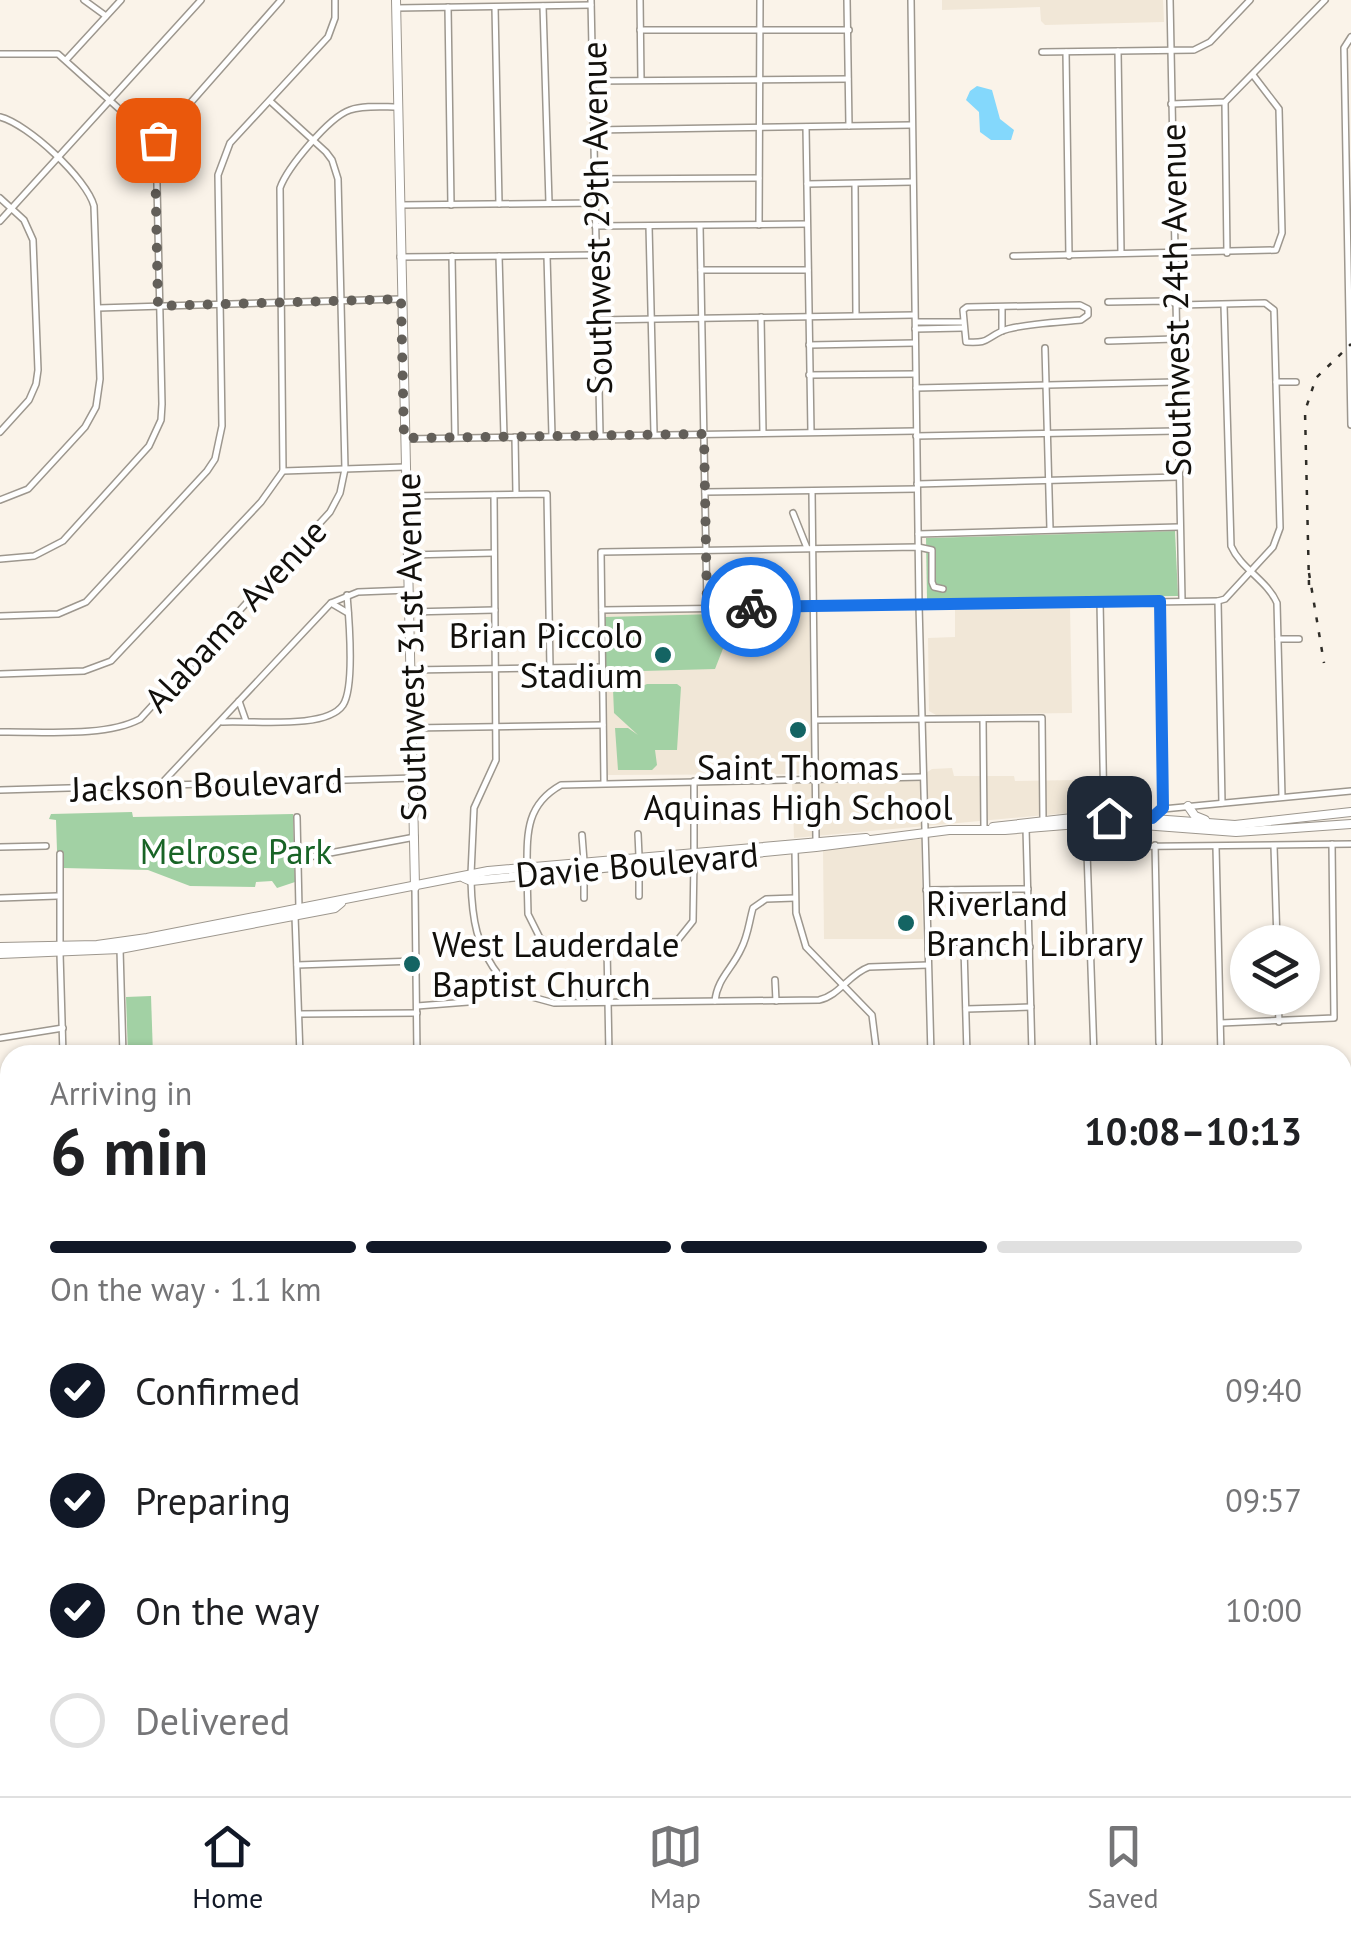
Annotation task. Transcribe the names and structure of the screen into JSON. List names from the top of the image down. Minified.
{"streets":{"main road":["Southwest 31st Avenue","Davie Boulevard"],"street":["Southwest 29th Avenue","Southwest 24th Avenue","Alabama Avenue","Jackson Boulevard"]},"crossings":[["Southwest 31st Avenue","Jackson Boulevard"],["Southwest 31st Avenue","Davie Boulevard"]],"parks":["Melrose Park"],"places":["Brian Piccolo Stadium","Saint Thomas Aquinas High School","Riverland Branch Library","West Lauderdale Baptist Church"],"page":{"heading":["6 min","Arriving in","10:08–10:13"],"bar":"On the way · 1.1 km","list":[["Confirmed","09:40"],["Preparing","09:57"],["On the way","10:00"],"Delivered"],"tabs":["Home","Map","Saved"]}}
